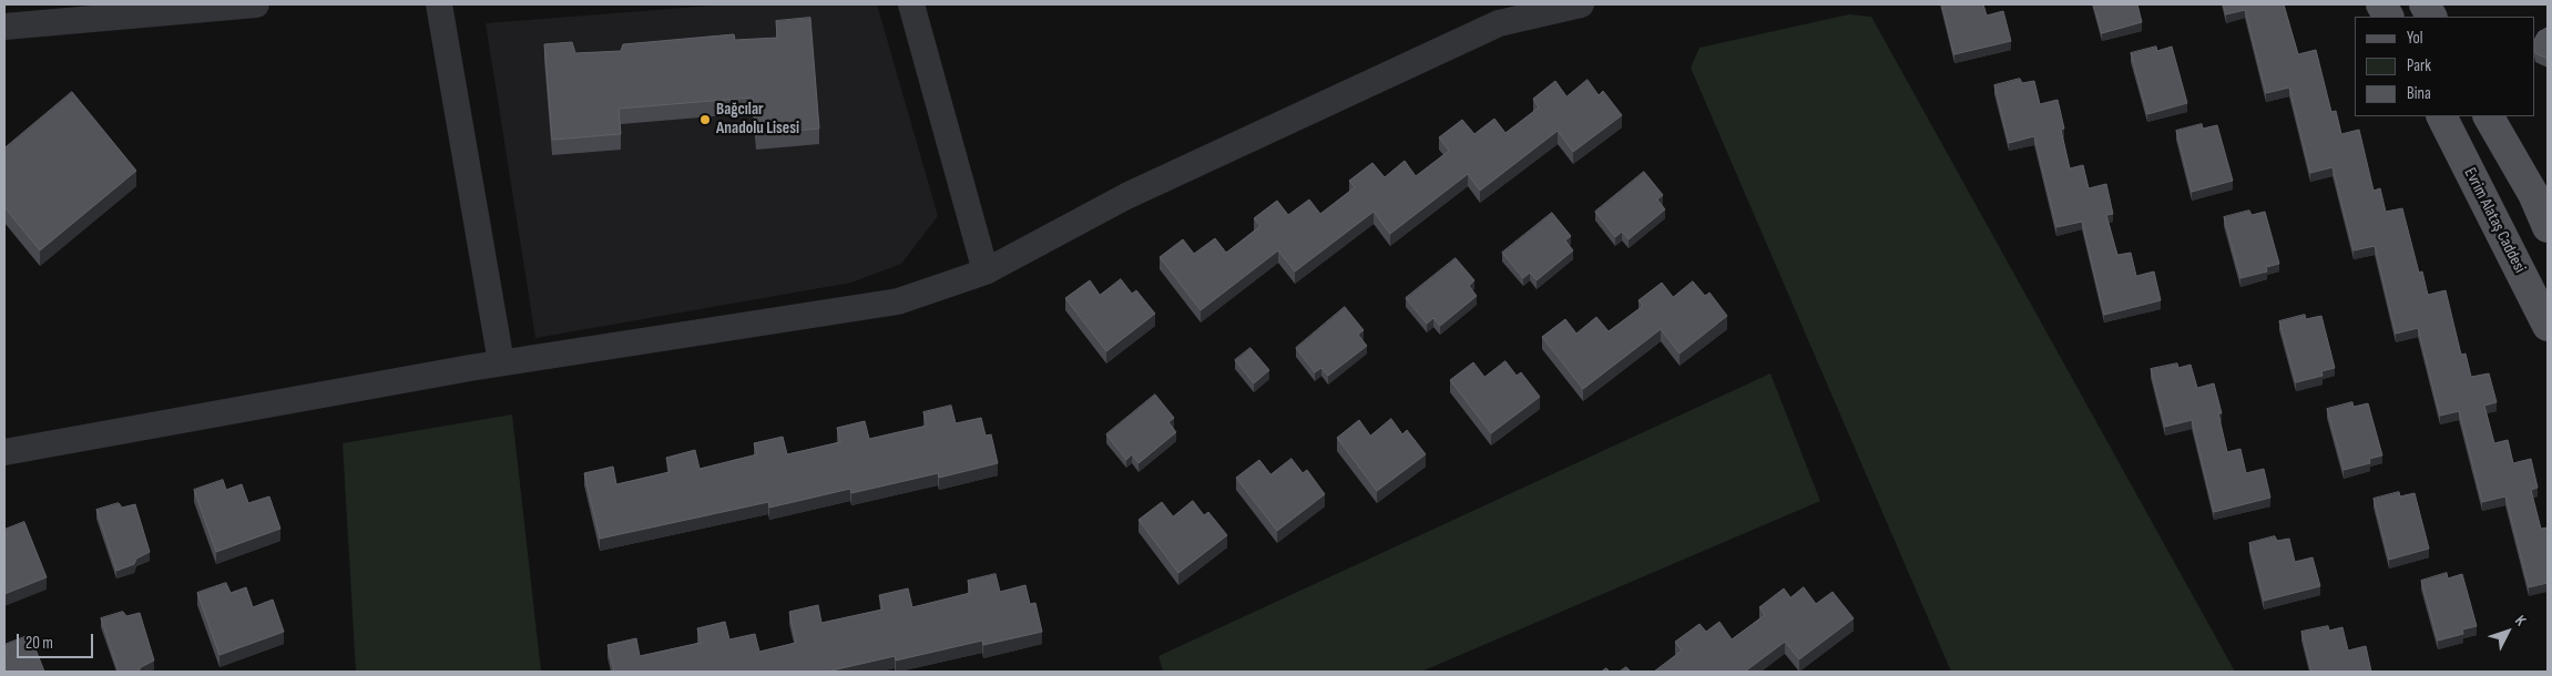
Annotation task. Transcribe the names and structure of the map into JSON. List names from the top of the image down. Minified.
{"streets":{"main road":["Evrim Alataş Caddesi"]},"places":["Bağcılar Anadolu Lisesi"],"legend":["Yol","Park","Bina"],"scale_bar":"20 m","north":"top right"}
